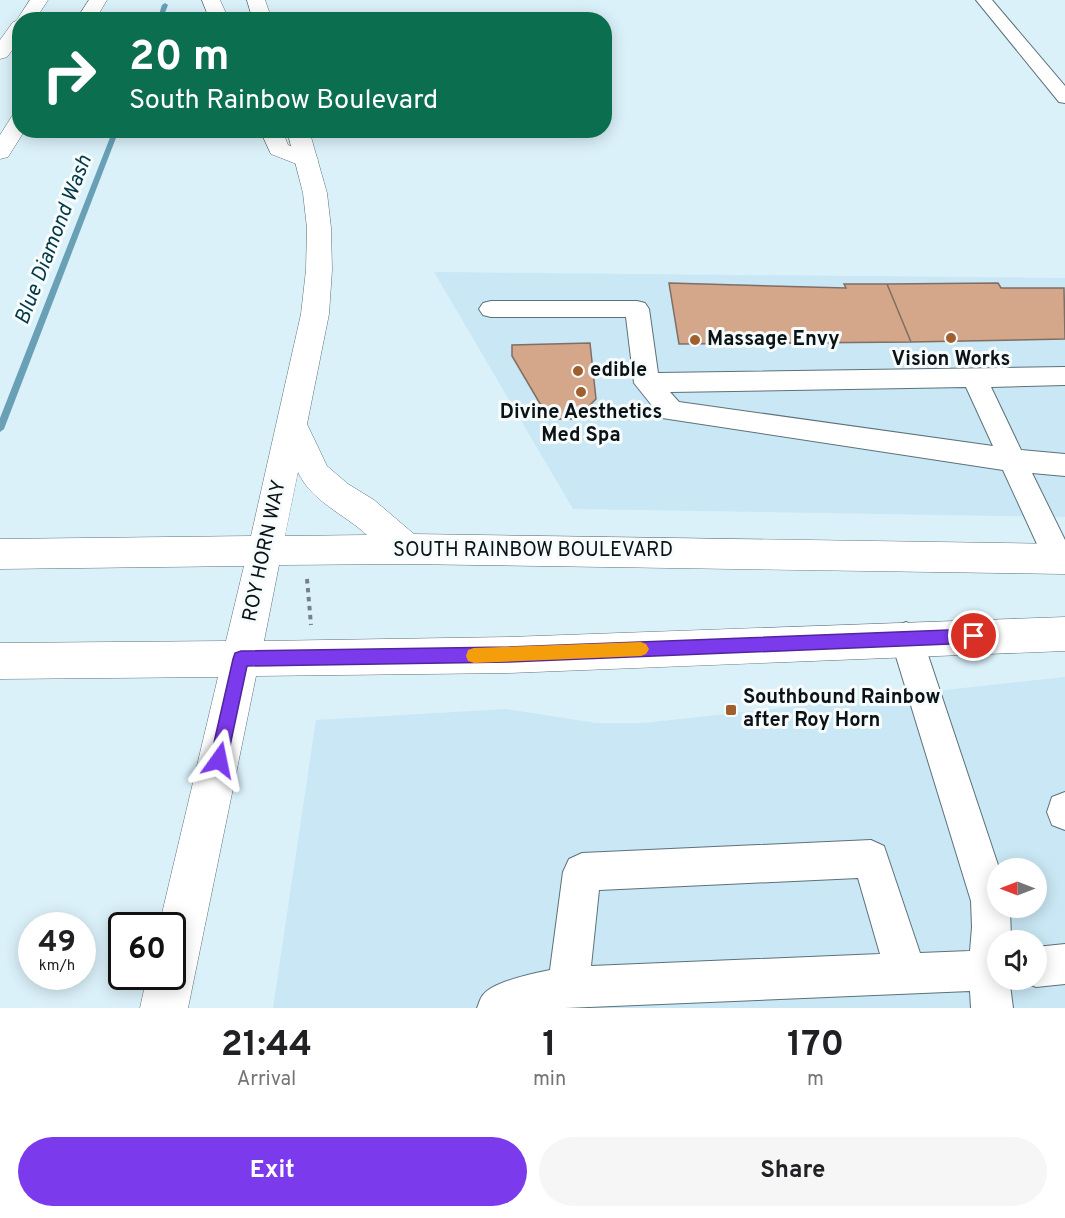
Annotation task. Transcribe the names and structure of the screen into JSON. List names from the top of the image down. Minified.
{"streets":{"main road":["ROY HORN WAY","SOUTH RAINBOW BOULEVARD"]},"crossings":[["ROY HORN WAY","SOUTH RAINBOW BOULEVARD"]],"water":["Blue Diamond Wash"],"places":{"other":["Vision Works","Massage Envy","edible","Divine Aesthetics Med Spa"],"transit":["Southbound Rainbow after Roy Horn"]},"north":"left","page":{"turn":["20 m","South Rainbow Boulevard"],"speed":"49 km/h","limit":"60","eta":["21:44","Arrival","1","min","170","m"],"buttons":["Exit","Share"]}}
